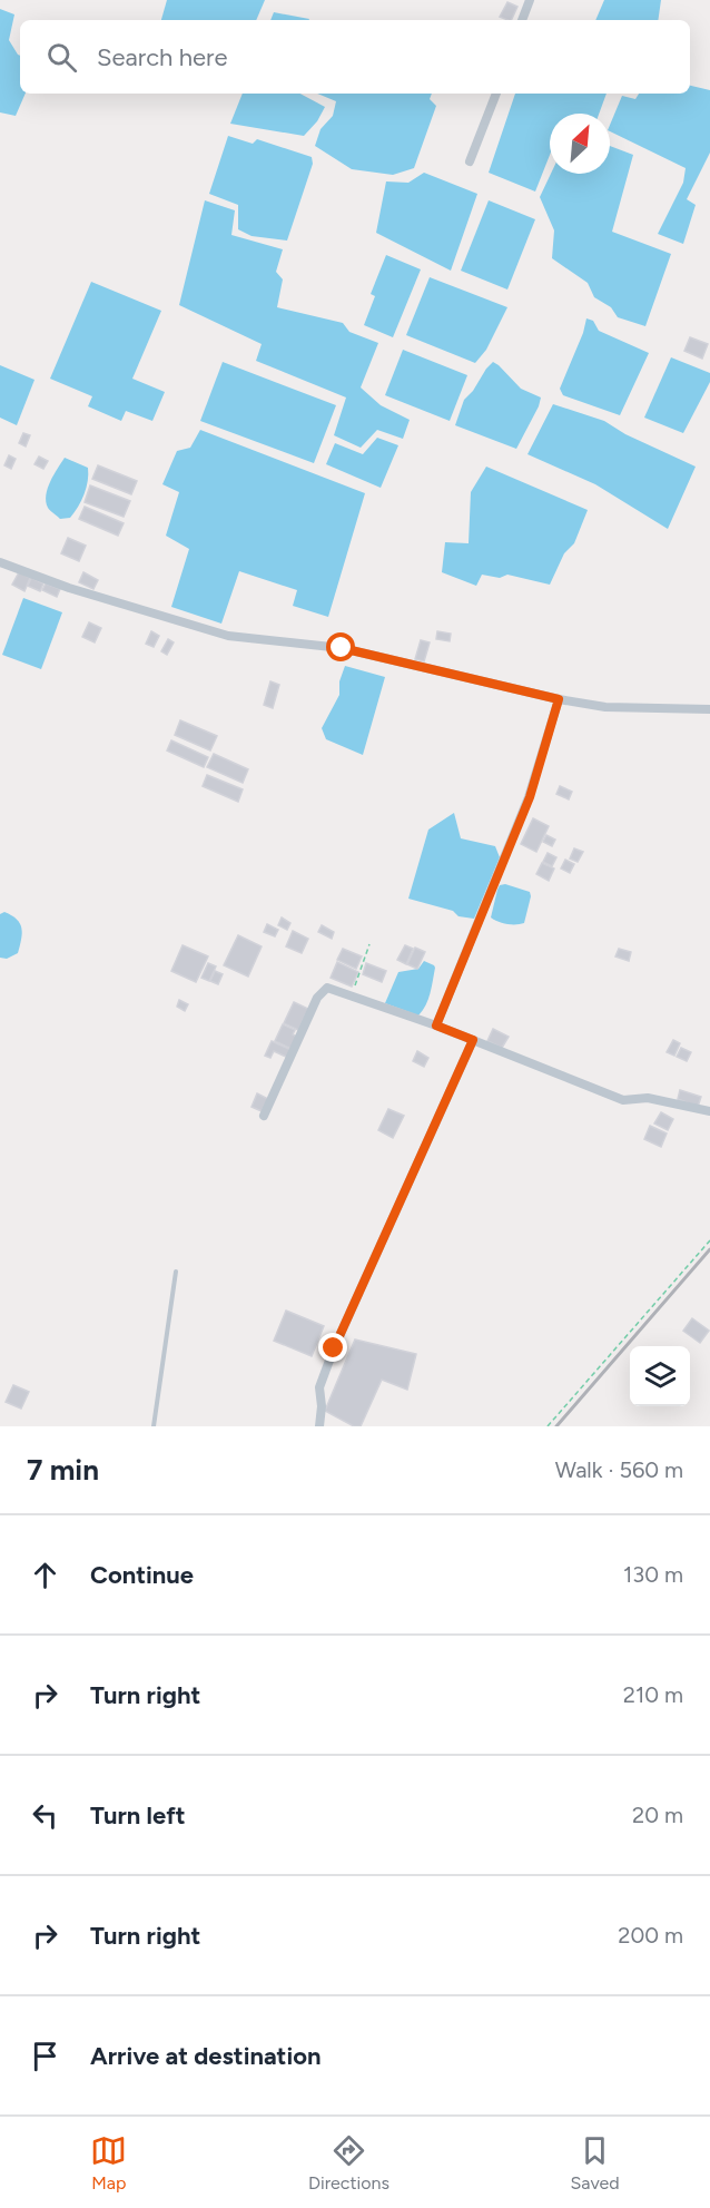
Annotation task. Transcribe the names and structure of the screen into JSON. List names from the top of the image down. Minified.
{"north":"top right","page":{"search":"Search here","heading":["7 min","Walk · 560 m"],"list":[["Continue","130 m"],["Turn right","210 m"],["Turn left","20 m"],["Turn right","200 m"],"Arrive at destination"],"nav":["Map","Directions","Saved"]}}
